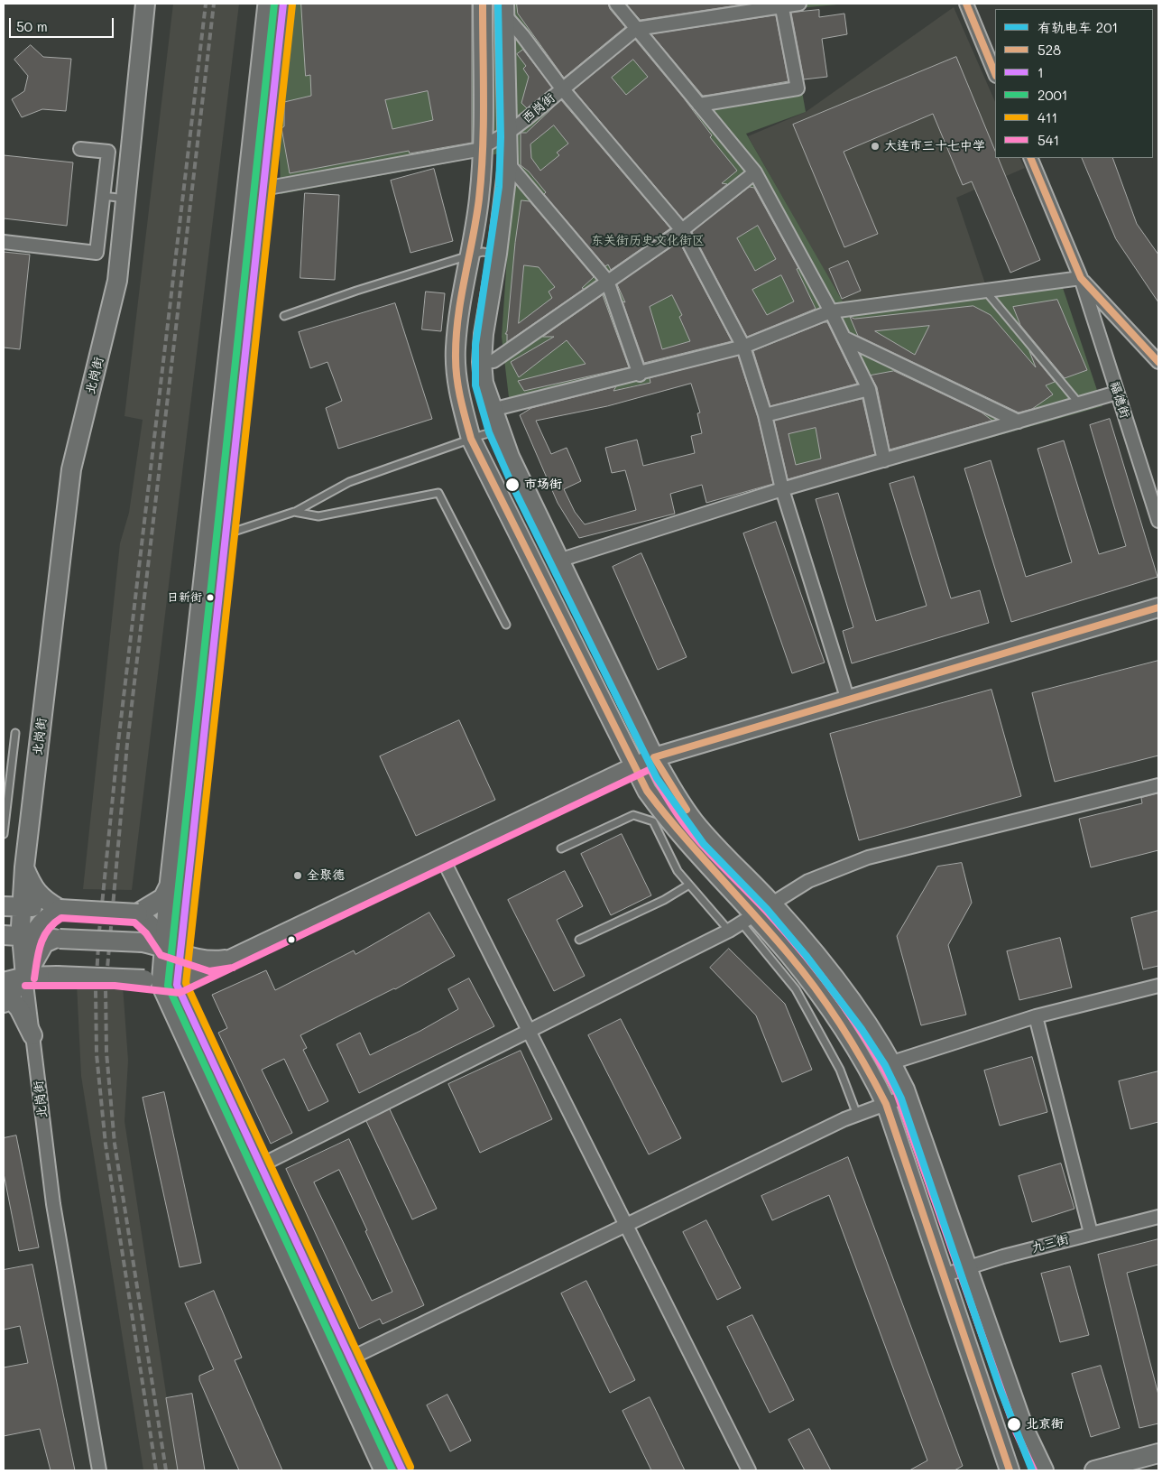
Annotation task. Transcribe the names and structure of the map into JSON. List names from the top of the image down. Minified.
{"streets":{"main road":["北岗街"],"street":["西岗街","福德街","九三街"]},"parks":["东关街历史文化街区"],"places":["大连市三十七中学","市场街","日新街","全聚德","北京街"],"lines":["tram line 201","transit line 528","transit line 1","transit line 2001","transit line 411","transit line 541"],"legend":["有轨电车 201","528","1","2001","411","541"],"scale_bar":"50 m"}
